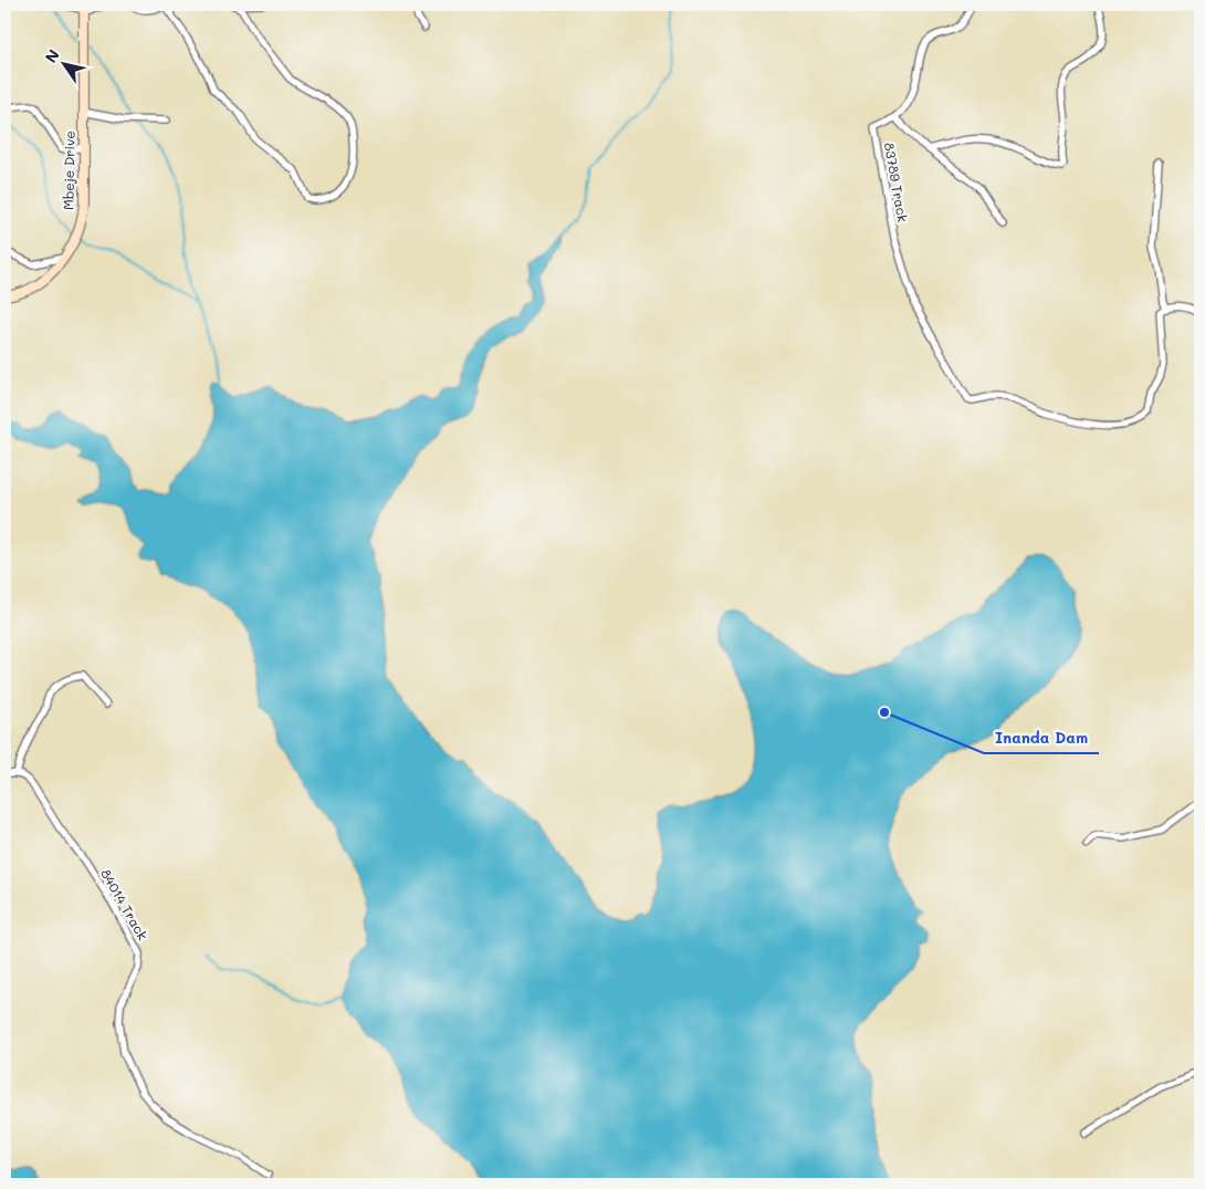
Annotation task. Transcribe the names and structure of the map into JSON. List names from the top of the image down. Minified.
{"streets":{"street":["Mbeje Drive","83789 Track","84014 Track"]},"places":["Inanda Dam"],"north":"top left"}
